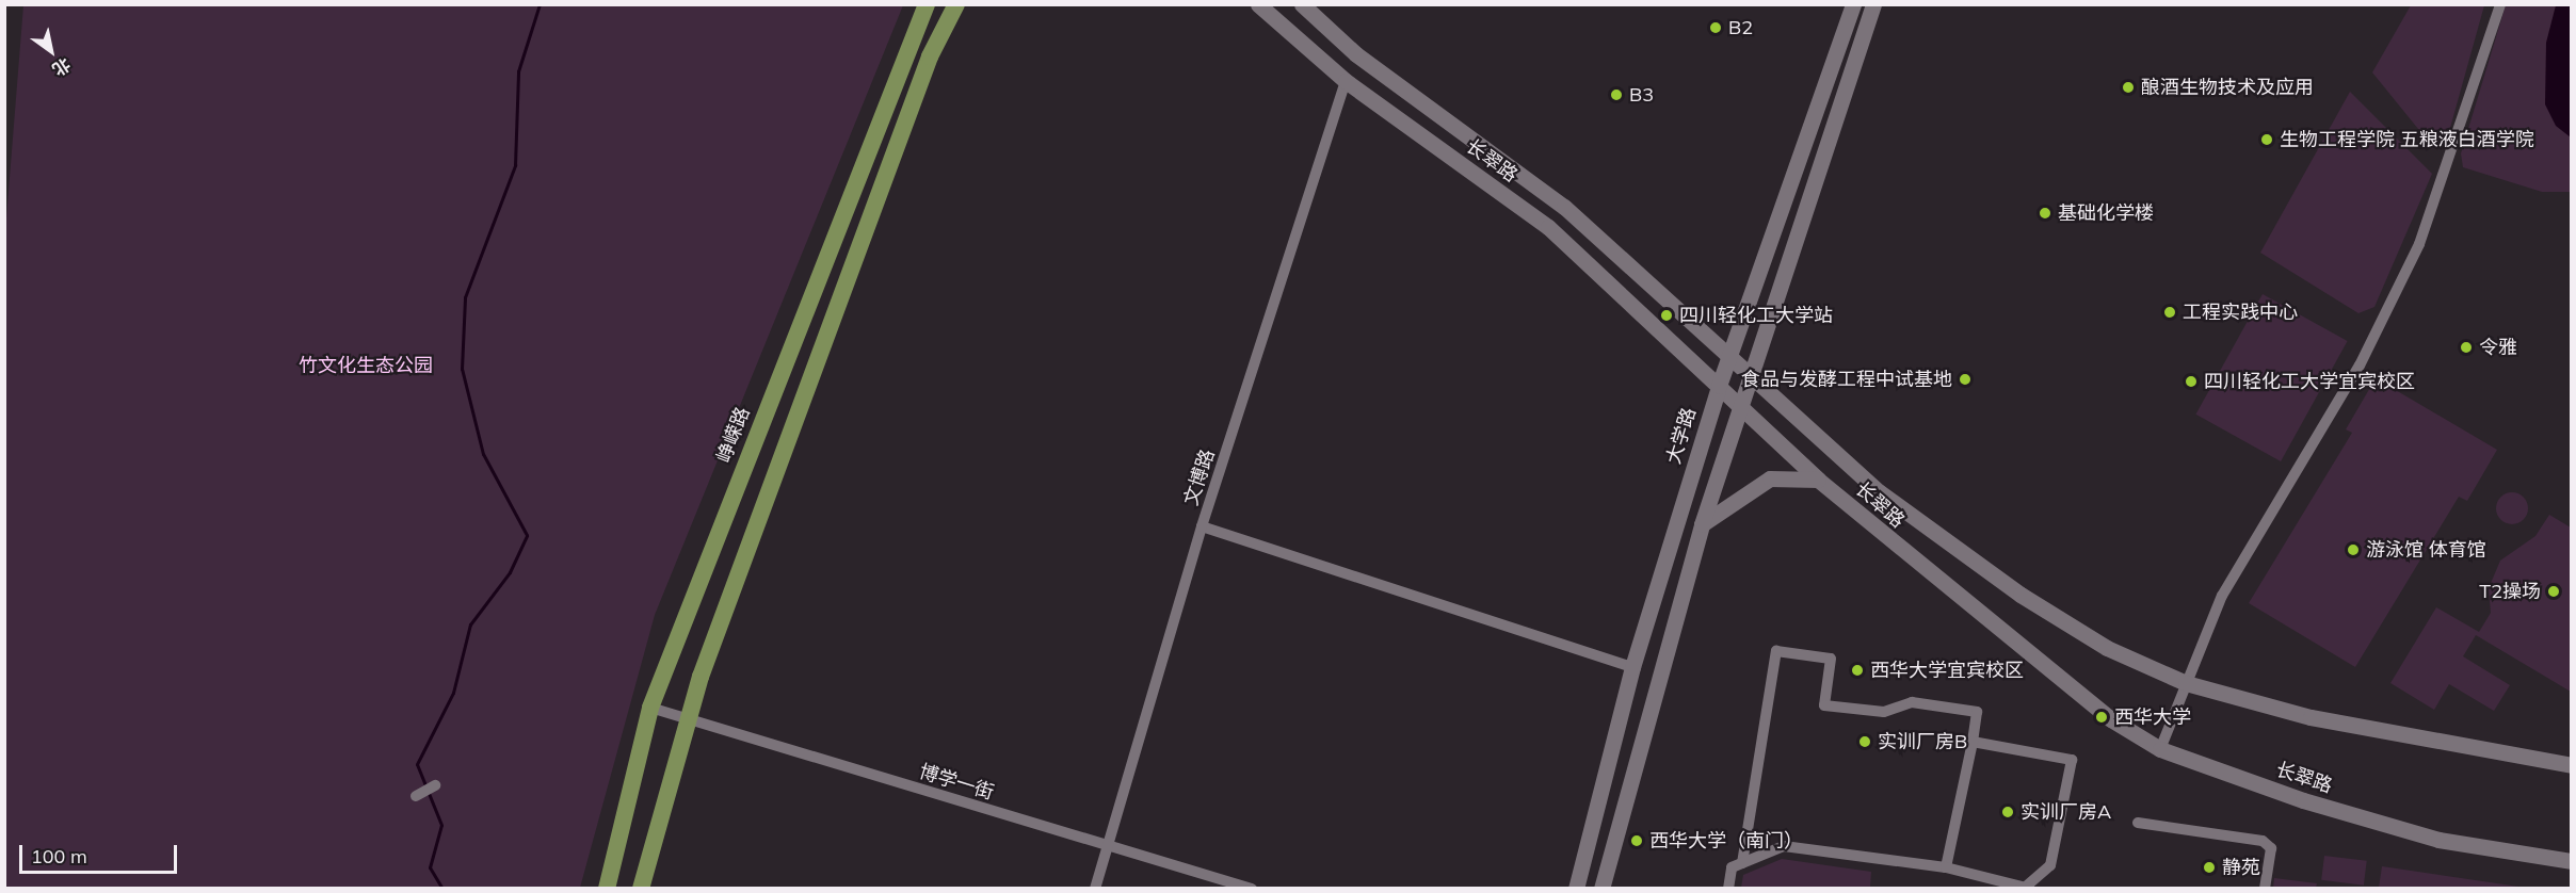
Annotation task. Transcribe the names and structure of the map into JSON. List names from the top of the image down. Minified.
{"streets":{"main road":["长翠路","峥嵘路","大学路"],"street":["文博路","博学一街"]},"crossings":[["长翠路","大学路"],["长翠路","文博路"],["峥嵘路","博学一街"],["文博路","博学一街"]],"parks":["竹文化生态公园"],"places":["B2","酿酒生物技术及应用","B3","生物工程学院 五粮液白酒学院","基础化学楼","工程实践中心","四川轻化工大学站","令雅","食品与发酵工程中试基地","四川轻化工大学宜宾校区","游泳馆 体育馆","T2操场","西华大学宜宾校区","西华大学","实训厂房B","实训厂房A","西华大学（南门）","静苑"],"scale_bar":"100 m","north":"bottom right"}
